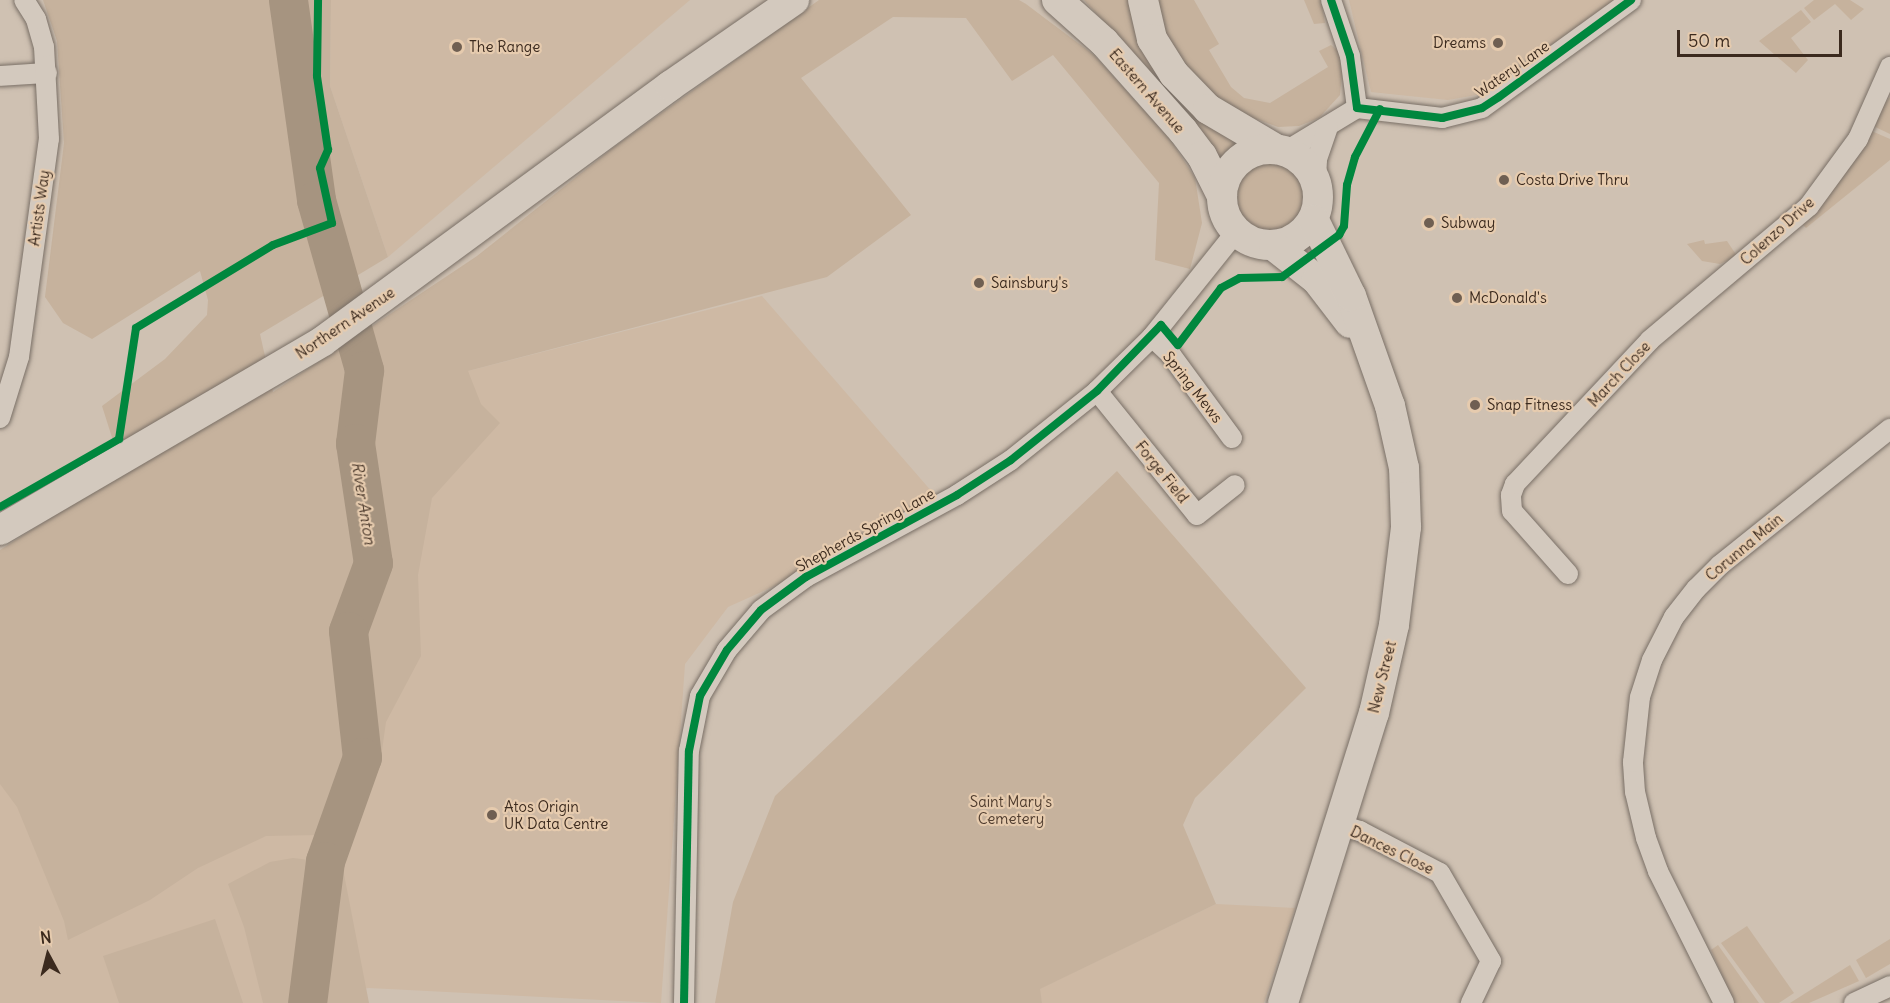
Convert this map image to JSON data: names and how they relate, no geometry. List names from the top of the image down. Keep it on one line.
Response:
{"streets":{"main road":["Eastern Avenue","Northern Avenue","New Street"],"street":["Watery Lane","Artists Way","Colenzo Drive","March Close","Spring Mews","Forge Field","Shepherds Spring Lane","Corunna Main","Dances Close"]},"crossings":[["Eastern Avenue","Shepherds Spring Lane"],["Eastern Avenue","New Street"],["Colenzo Drive","March Close"],["Spring Mews","Shepherds Spring Lane"],["Forge Field","Shepherds Spring Lane"],["Shepherds Spring Lane","New Street"],["New Street","Dances Close"]],"water":["River Anton"],"parks":["Saint Mary's Cemetery"],"places":["Dreams","The Range","Costa Drive Thru","Subway","Sainsbury's","McDonald's","Snap Fitness","Atos Origin UK Data Centre"],"scale_bar":"50 m","north":"top"}
